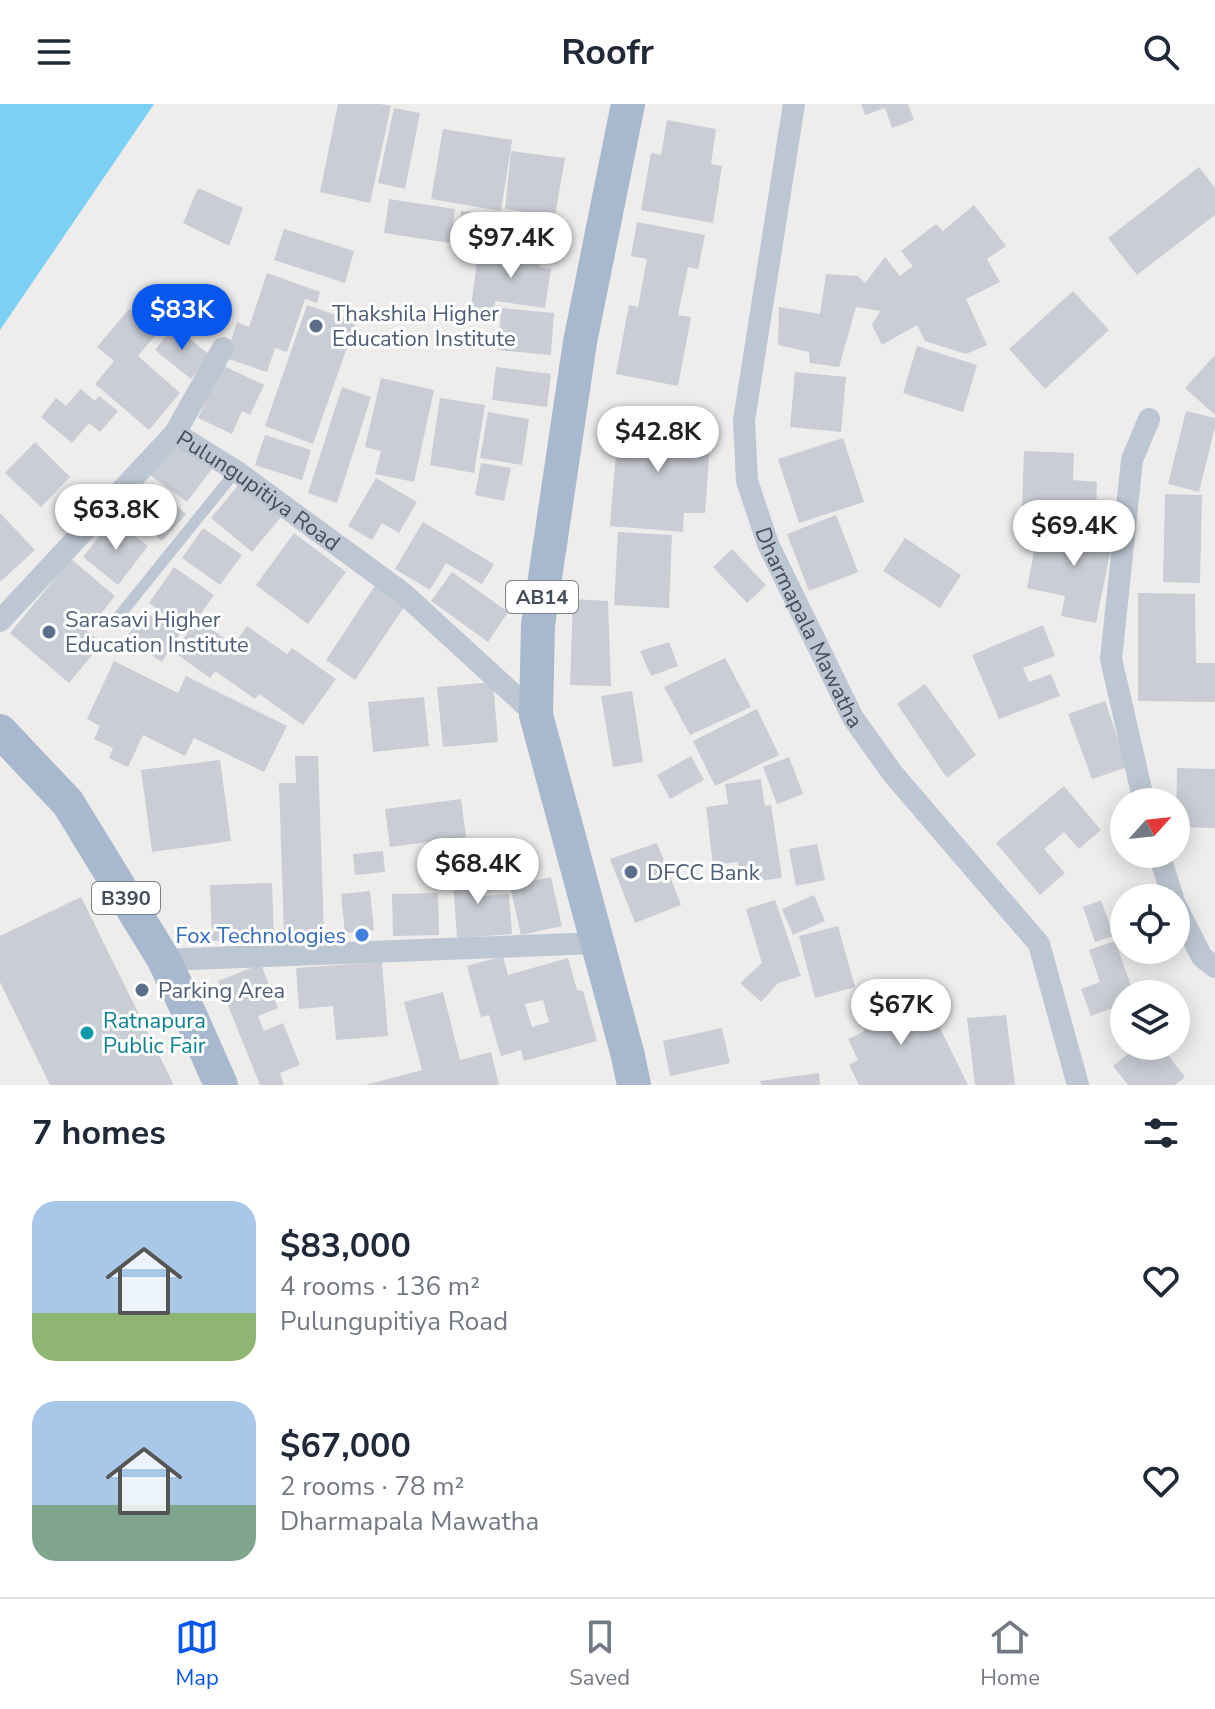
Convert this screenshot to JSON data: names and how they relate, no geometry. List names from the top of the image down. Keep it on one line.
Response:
{"streets":{"main road":["AB14","B390"],"street":["Pulungupitiya Road","Dharmapala Mawatha"]},"crossings":[["Pulungupitiya Road","AB14"]],"places":["Thakshila Higher Education Institute","Sarasavi Higher Education Institute","DFCC Bank","Fox Technologies","Parking Area","Ratnapura Public Fair"],"north":"top right","page":{"header":"Roofr","price":["$97.4K","$83K","$42.8K","$63.8K","$69.4K","$68.4K","$67K"],"heading":"7 homes","list":[{"name":"$83,000","note":"4 rooms · 136 m² · Pulungupitiya Road"},{"name":"$67,000","note":"2 rooms · 78 m² · Dharmapala Mawatha"}],"tabs":["Map","Saved","Home"]}}
